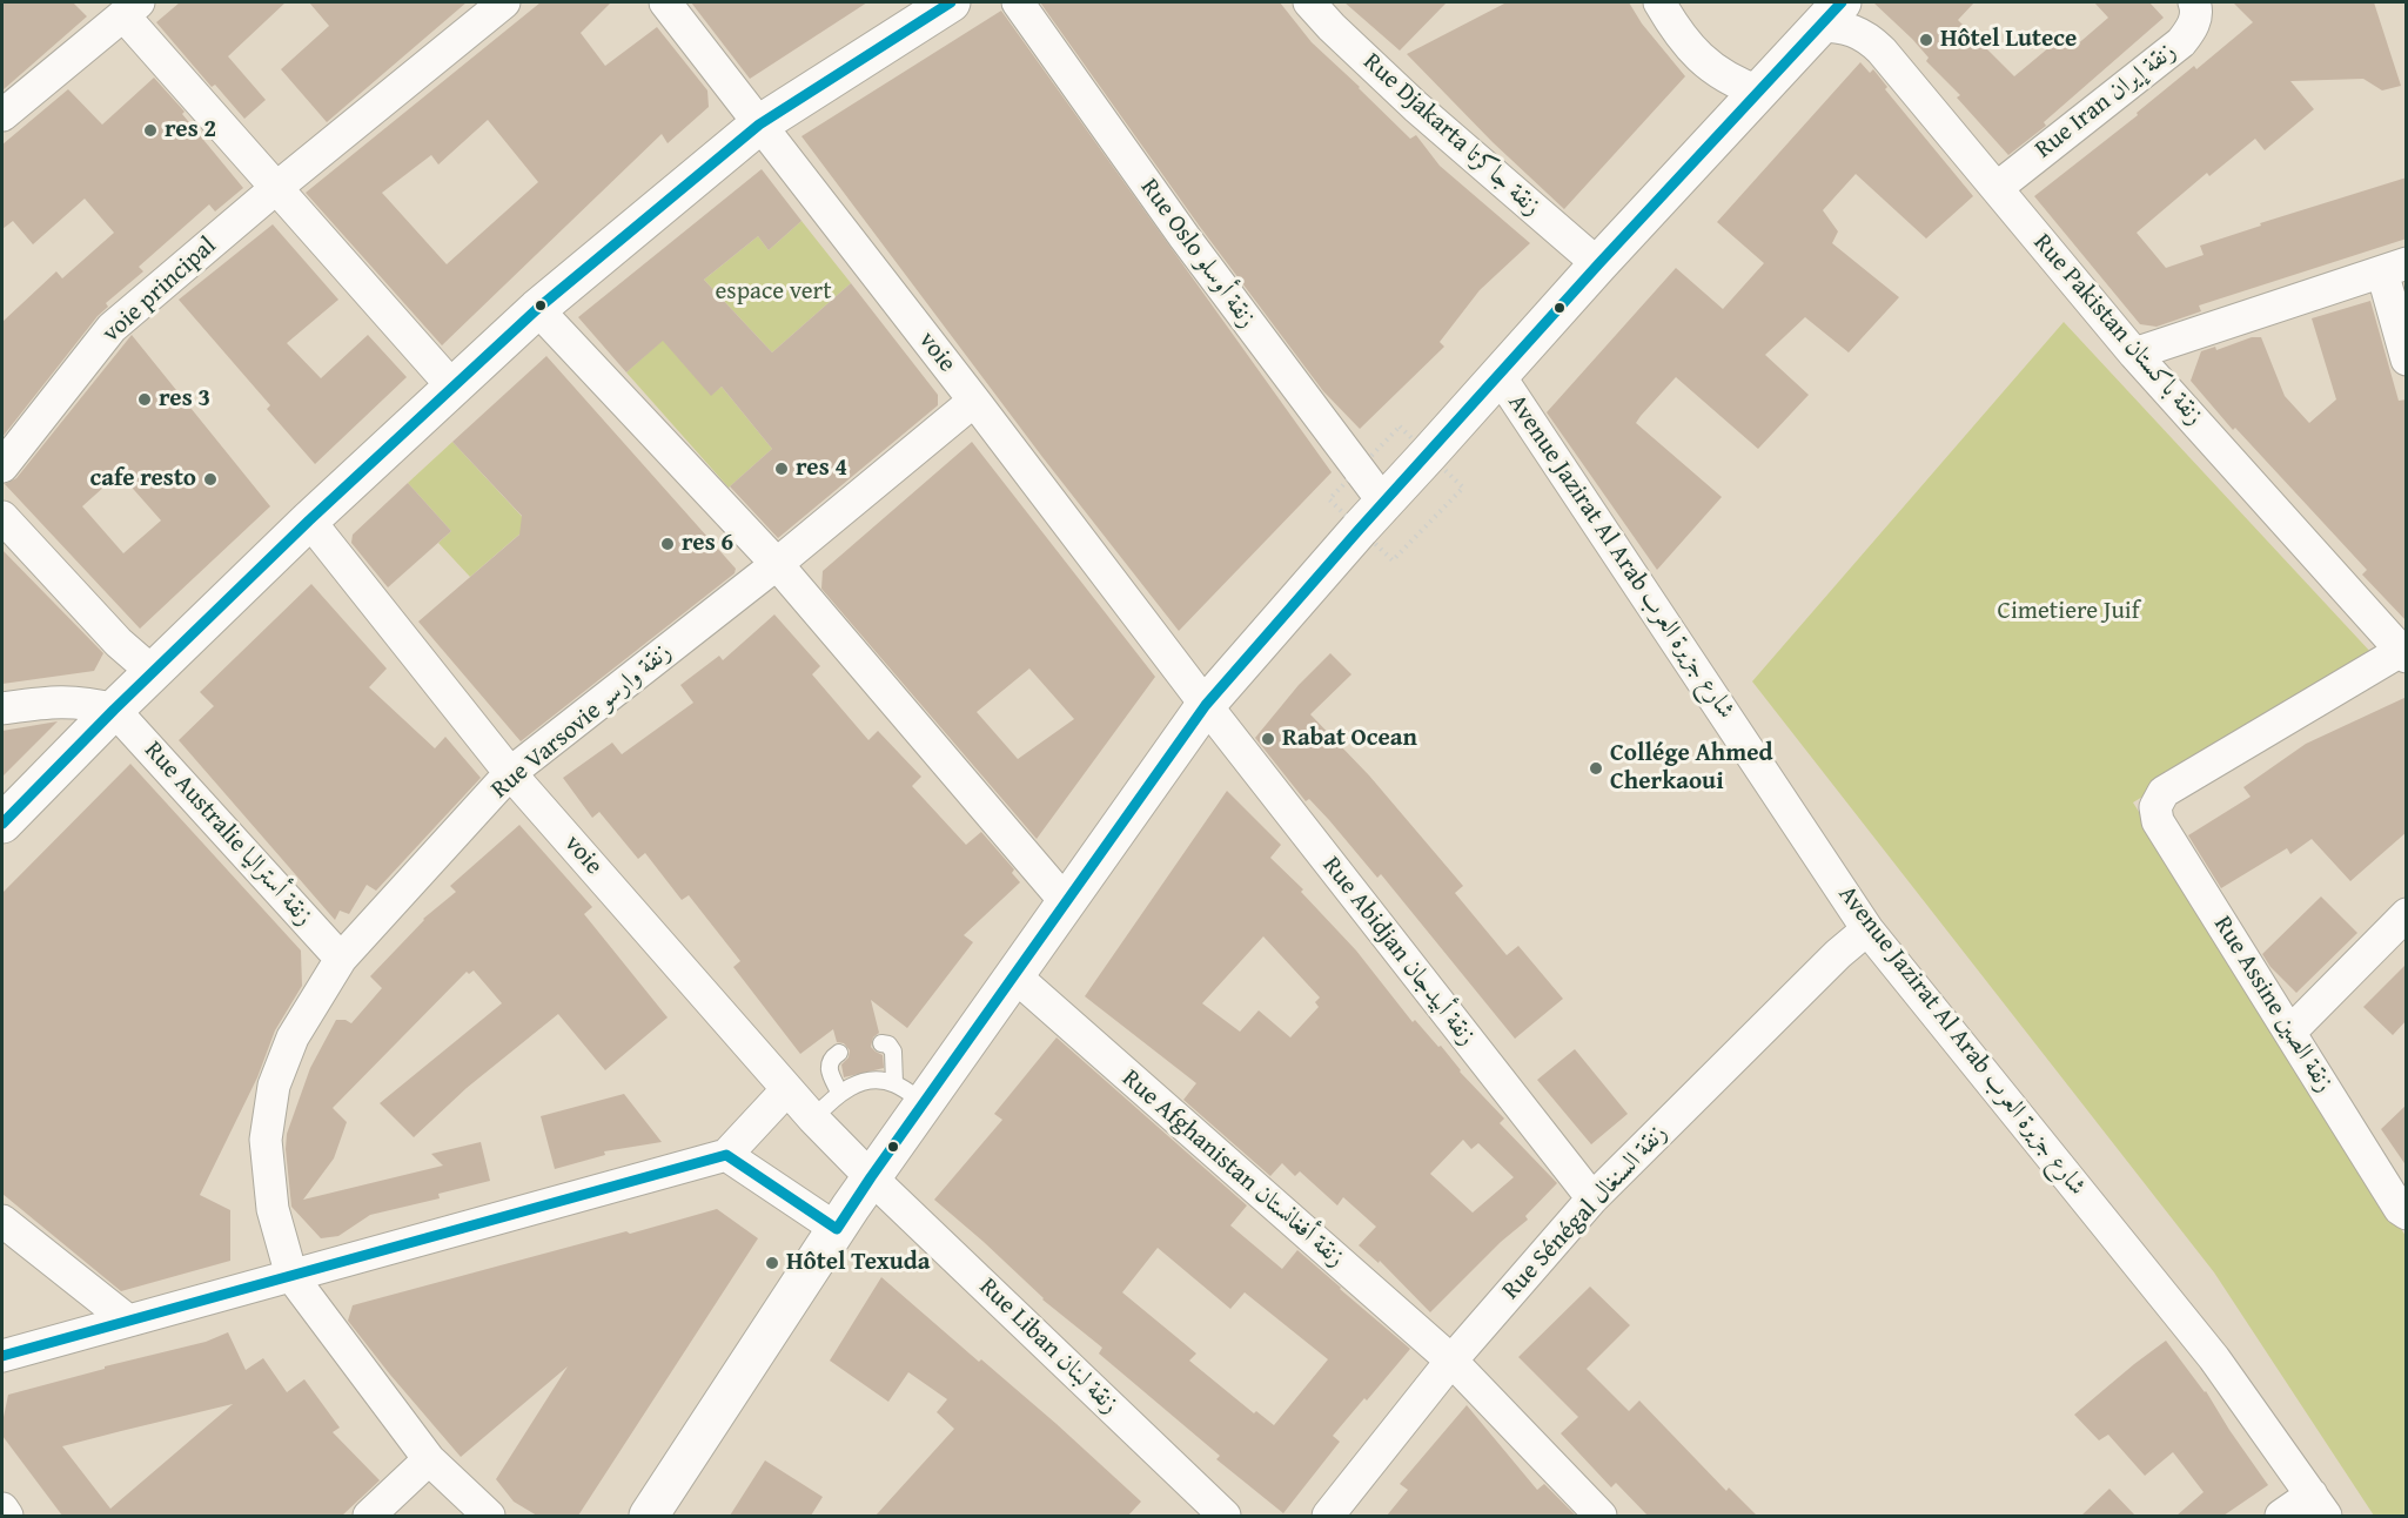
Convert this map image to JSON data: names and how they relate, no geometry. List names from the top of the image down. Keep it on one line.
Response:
{"streets":{"street":["Rue Iran زنقة إيران","Rue Djakarta زنقة جاكرتا","Rue Oslo زنقة أوسلو","voie principal","Rue Pakistan زنقة باكستان","voie","Avenue Jazirat Al Arab شارع جزيرة العرب","Rue Varsovie زنقة وارسو","Rue Australie زنقة أستراليا","Rue Abidjan زنقة أبيدجان","Rue Assine زنقة الصين","Rue Afghanistan زنقة أفغانستان","Rue Sénégal زنقة السنغال","Rue Liban زنقة لبنان"]},"crossings":[["Rue Iran زنقة إيران","Rue Pakistan زنقة باكستان"],["Rue Pakistan زنقة باكستان","Rue Assine زنقة الصين"],["voie","Rue Varsovie زنقة وارسو"],["voie","Rue Abidjan زنقة أبيدجان"],["voie","Rue Liban زنقة لبنان"],["Avenue Jazirat Al Arab شارع جزيرة العرب","Rue Sénégal زنقة السنغال"],["Rue Varsovie زنقة وارسو","Rue Australie زنقة أستراليا"],["Rue Abidjan زنقة أبيدجان","Rue Sénégal زنقة السنغال"],["Rue Afghanistan زنقة أفغانستان","Rue Sénégal زنقة السنغال"]],"parks":["espace vert","Cimetiere Juif"],"places":["Hôtel Lutece","res 2","res 3","res 4","cafe resto","res 6","Rabat Ocean","Collége Ahmed Cherkaoui","Hôtel Texuda"]}
